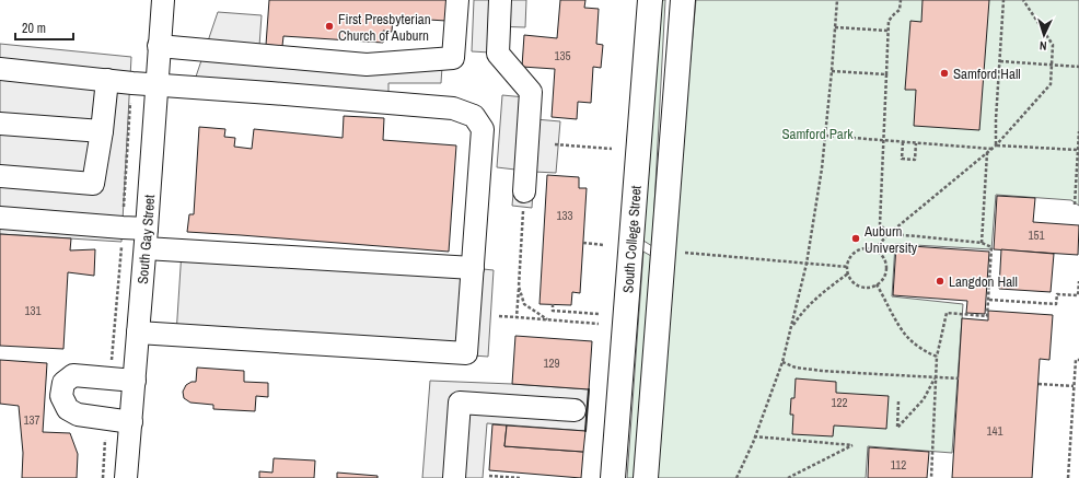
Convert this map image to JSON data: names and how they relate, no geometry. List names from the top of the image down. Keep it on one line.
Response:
{"streets":{"main road":["South College Street"],"street":["South Gay Street"]},"parks":["Samford Park"],"places":["First Presbyterian Church of Auburn","Samford Hall","Auburn University","Langdon Hall"],"house_numbers":["135","133","151","131","129","122","137","141","112"],"scale_bar":"20 m","north":"bottom"}
